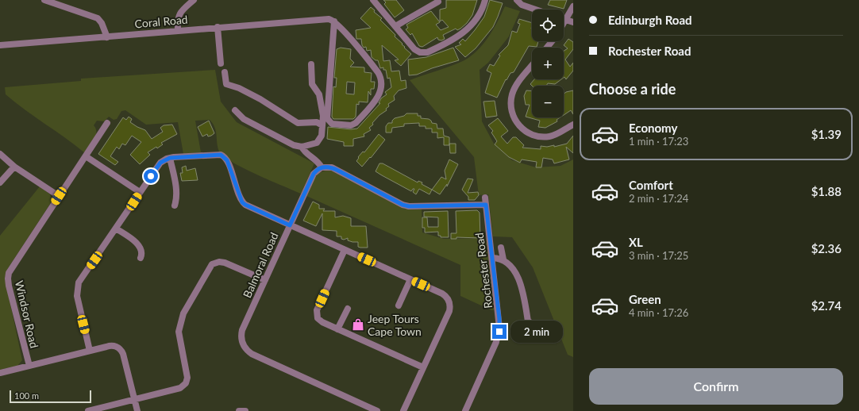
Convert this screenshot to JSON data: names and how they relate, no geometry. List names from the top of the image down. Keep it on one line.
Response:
{"streets":{"street":["Coral Road","Balmoral Road","Rochester Road","Windsor Road"]},"places":{"shop":["Jeep Tours Cape Town"]},"scale_bar":"100 m","page":{"banner":["Edinburgh Road","Rochester Road"],"map_buttons":["+","−"],"heading":"Choose a ride","list":[{"name":"Economy","note":"1 min · 17:23","value":"$1.39"},{"name":"Comfort","note":"2 min · 17:24","value":"$1.88"},{"name":"XL","note":"3 min · 17:25","value":"$2.36"},{"name":"Green","note":"4 min · 17:26","value":"$2.74"}],"bubble":"2 min","buttons":"Confirm","scale":"100 m"}}
